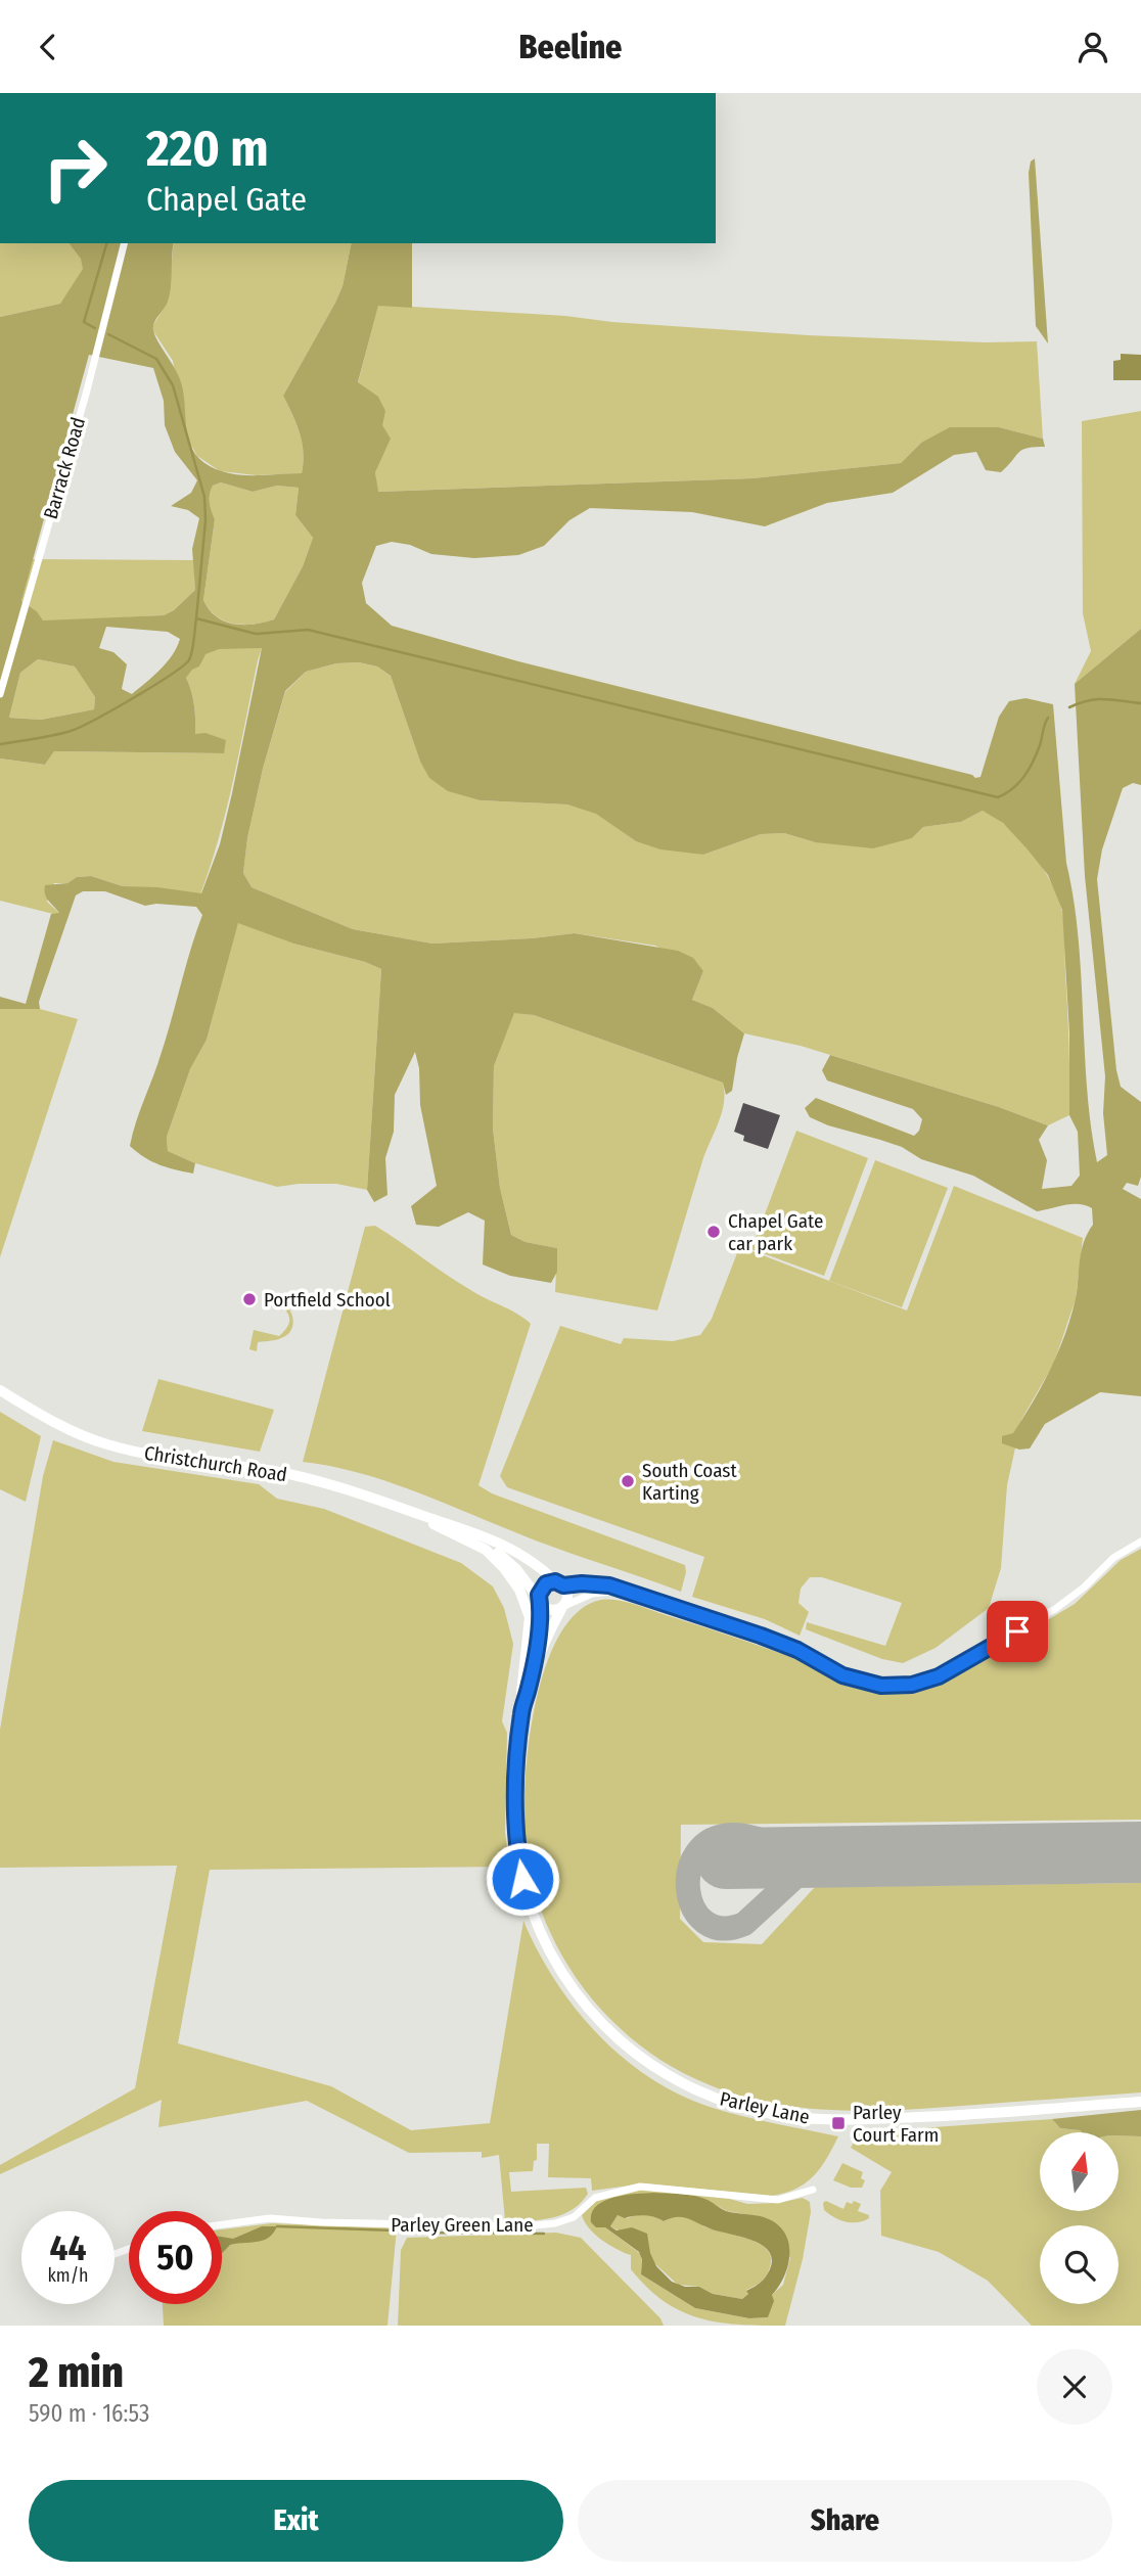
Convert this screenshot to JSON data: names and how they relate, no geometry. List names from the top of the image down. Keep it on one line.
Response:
{"streets":{"main road":["Christchurch Road","Parley Lane"],"street":["Barrack Road","Parley Green Lane"]},"crossings":[["Christchurch Road","Parley Lane"]],"places":{"other":["Chapel Gate car park","Portfield School","South Coast Karting"],"transit":["Parley Court Farm"]},"north":"top","page":{"header":"Beeline","turn":["220 m","Chapel Gate"],"speed":"44 km/h","limit":"50","heading":["2 min","590 m · 16:53"],"buttons":["Exit","Share"]}}
